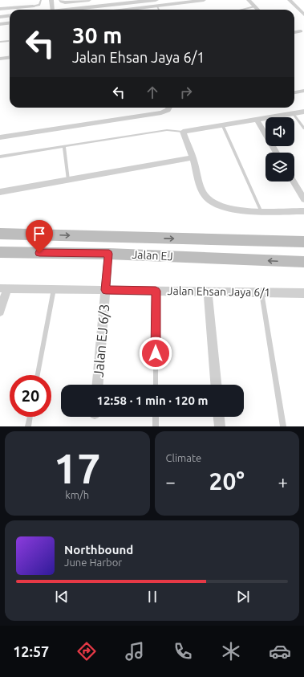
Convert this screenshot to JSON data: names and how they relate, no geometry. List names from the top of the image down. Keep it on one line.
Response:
{"streets":{"main road":["Jalan EJ"],"street":["Jalan Ehsan Jaya 6/1","Jalan EJ 6/3"]},"crossings":[["Jalan EJ","Jalan EJ 6/3"],["Jalan Ehsan Jaya 6/1","Jalan EJ 6/3"]],"page":{"turn":["30 m","Jalan Ehsan Jaya 6/1"],"limit":"20","trip":"12:58 · 1 min · 120 m","tile":[["17","km/h"],"Climate"],"heat":["−","20°","+"],"song":["Northbound","June Harbor"],"tabs":"12:57"}}
